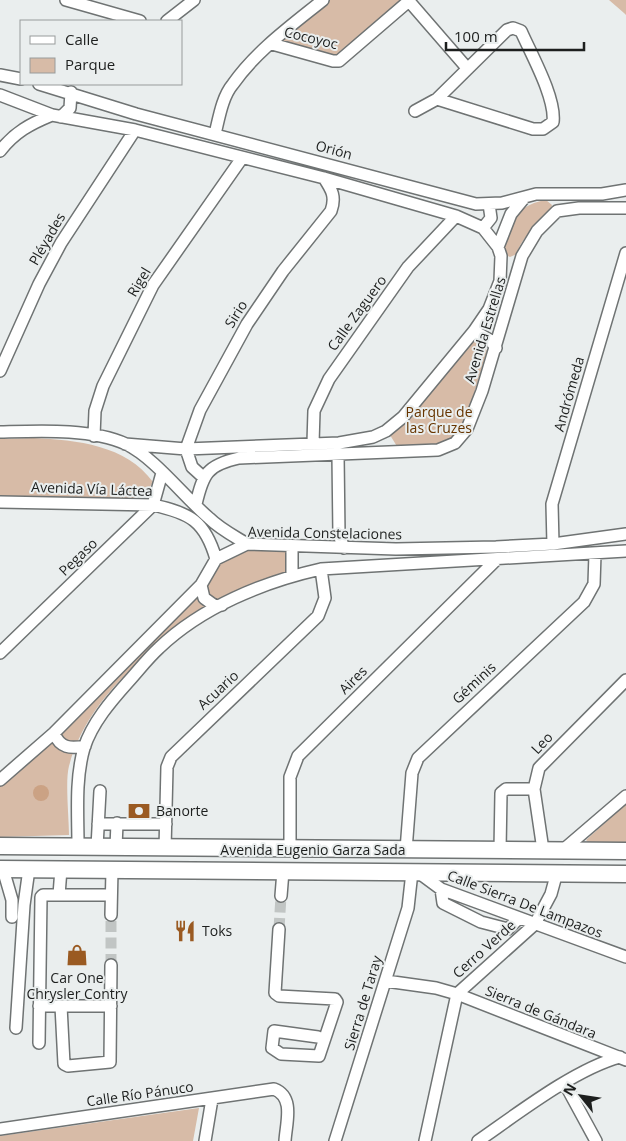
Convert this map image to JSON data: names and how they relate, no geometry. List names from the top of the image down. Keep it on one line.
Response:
{"streets":{"highway":["Avenida Eugenio Garza Sada"],"street":["Cocoyoc","Orión","Pléyades","Rigel","Calle Zaguero","Sirio","Avenida Estrellas","Andrómeda","Avenida Vía Láctea","Avenida Constelaciones","Pegaso","Aires","Géminis","Acuario","Leo","Calle Sierra De Lampazos","Cerro Verde","Sierra de Taray","Sierra de Gándara","Calle Río Pánuco"]},"crossings":[["Cocoyoc","Orión"],["Orión","Avenida Estrellas"],["Rigel","Avenida Estrellas"],["Calle Zaguero","Avenida Estrellas"],["Sirio","Avenida Estrellas"],["Avenida Estrellas","Avenida Vía Láctea"],["Avenida Estrellas","Pegaso"],["Andrómeda","Avenida Constelaciones"],["Avenida Vía Láctea","Avenida Constelaciones"],["Avenida Vía Láctea","Pegaso"],["Aires","Avenida Eugenio Garza Sada"],["Géminis","Avenida Eugenio Garza Sada"],["Acuario","Avenida Eugenio Garza Sada"],["Leo","Avenida Eugenio Garza Sada"],["Avenida Eugenio Garza Sada","Calle Sierra De Lampazos"],["Avenida Eugenio Garza Sada","Cerro Verde"],["Avenida Eugenio Garza Sada","Sierra de Taray"],["Calle Sierra De Lampazos","Cerro Verde"],["Calle Sierra De Lampazos","Sierra de Taray"],["Cerro Verde","Sierra de Gándara"],["Sierra de Taray","Sierra de Gándara"]],"parks":["Parque de las Cruzes"],"places":{"bank":["Banorte"],"restaurant":["Toks"],"shop":["Car One Chrysler Contry"]},"legend":["Calle","Parque"],"scale_bar":"100 m","north":"top left"}
